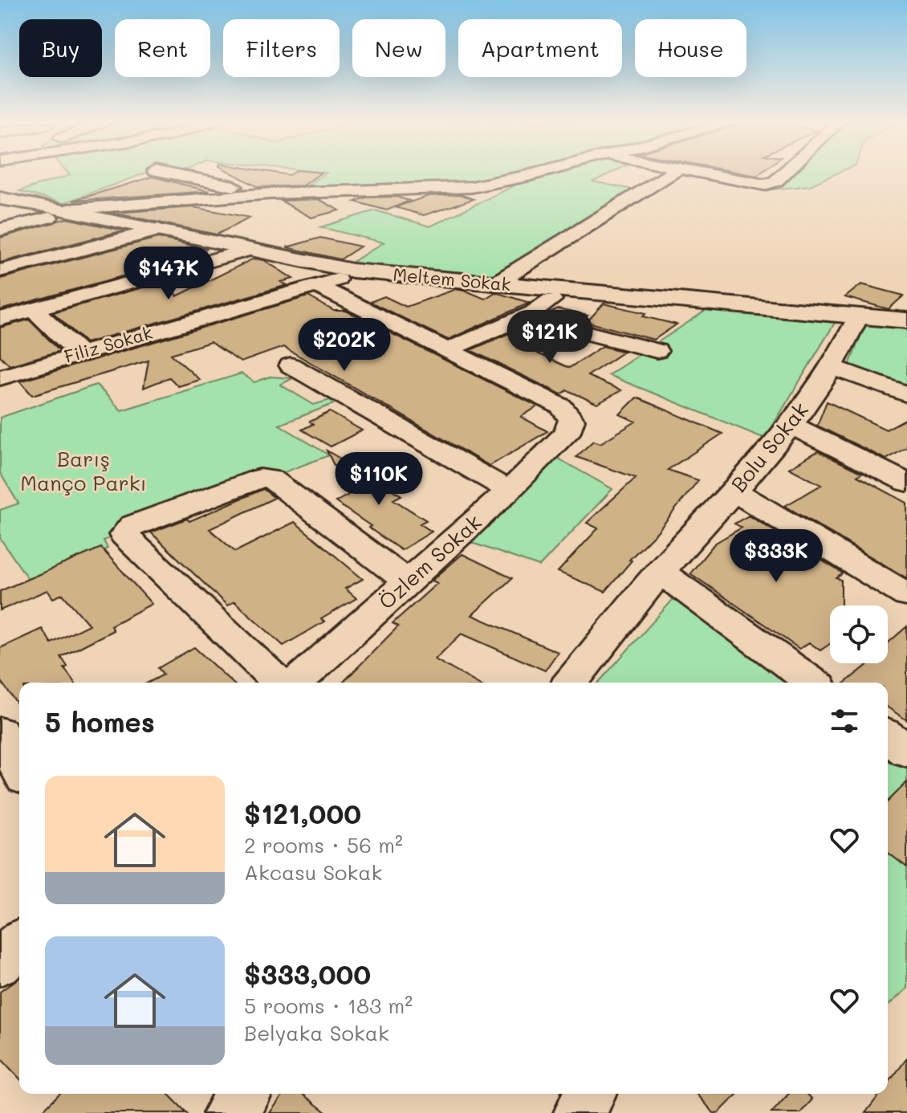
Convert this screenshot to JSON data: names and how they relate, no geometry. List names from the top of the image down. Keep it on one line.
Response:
{"streets":{"main road":["Meltem Sokak"],"street":["Filiz Sokak","Bolu Sokak","Özlem Sokak"]},"crossings":[["Meltem Sokak","Filiz Sokak"],["Meltem Sokak","Bolu Sokak"]],"parks":["Barış Manço Parkı"],"page":{"chip":["Buy","Rent","Filters","New","Apartment","House"],"price":["$147K","$121K","$202K","$110K","$333K"],"heading":"5 homes","list":[{"name":"$121,000","note":"2 rooms · 56 m² · Akcasu Sokak"},{"name":"$333,000","note":"5 rooms · 183 m² · Belyaka Sokak"}]}}
